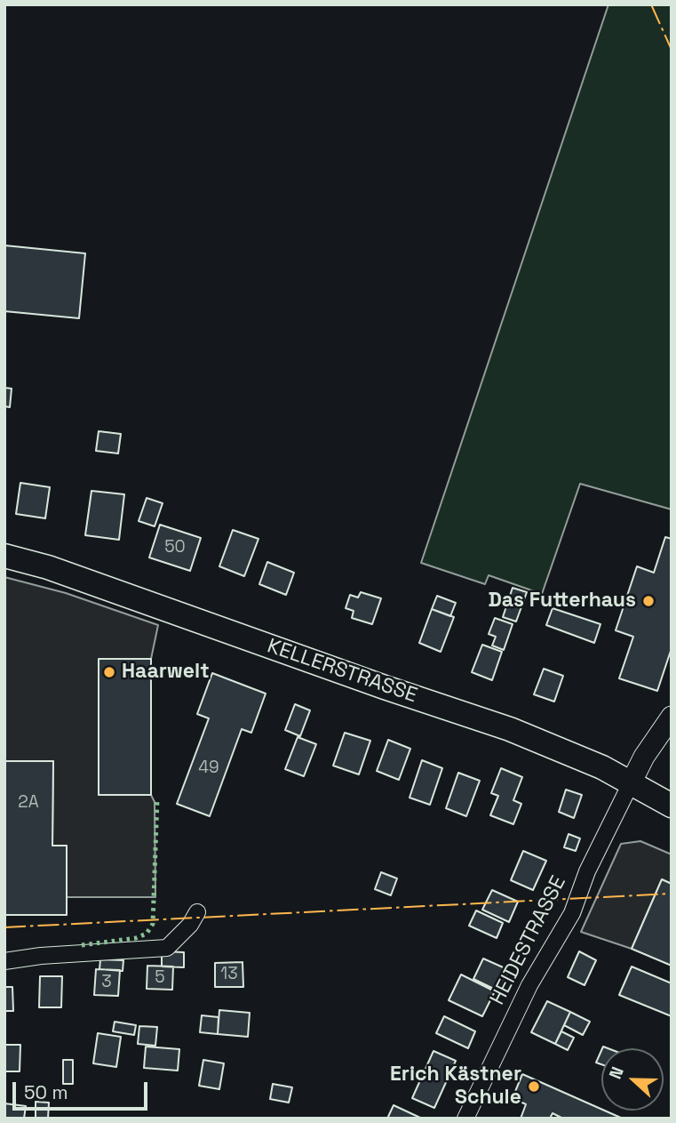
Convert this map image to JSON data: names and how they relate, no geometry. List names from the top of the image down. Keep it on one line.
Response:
{"streets":{"main road":["KELLERSTRASSE"],"street":["HEIDESTRASSE"]},"crossings":[["KELLERSTRASSE","HEIDESTRASSE"]],"places":["Das Futterhaus","Haarwelt","Erich Kästner Schule"],"house_numbers":["50","49","2A","13","5","3"],"scale_bar":"50 m","north":"left"}
